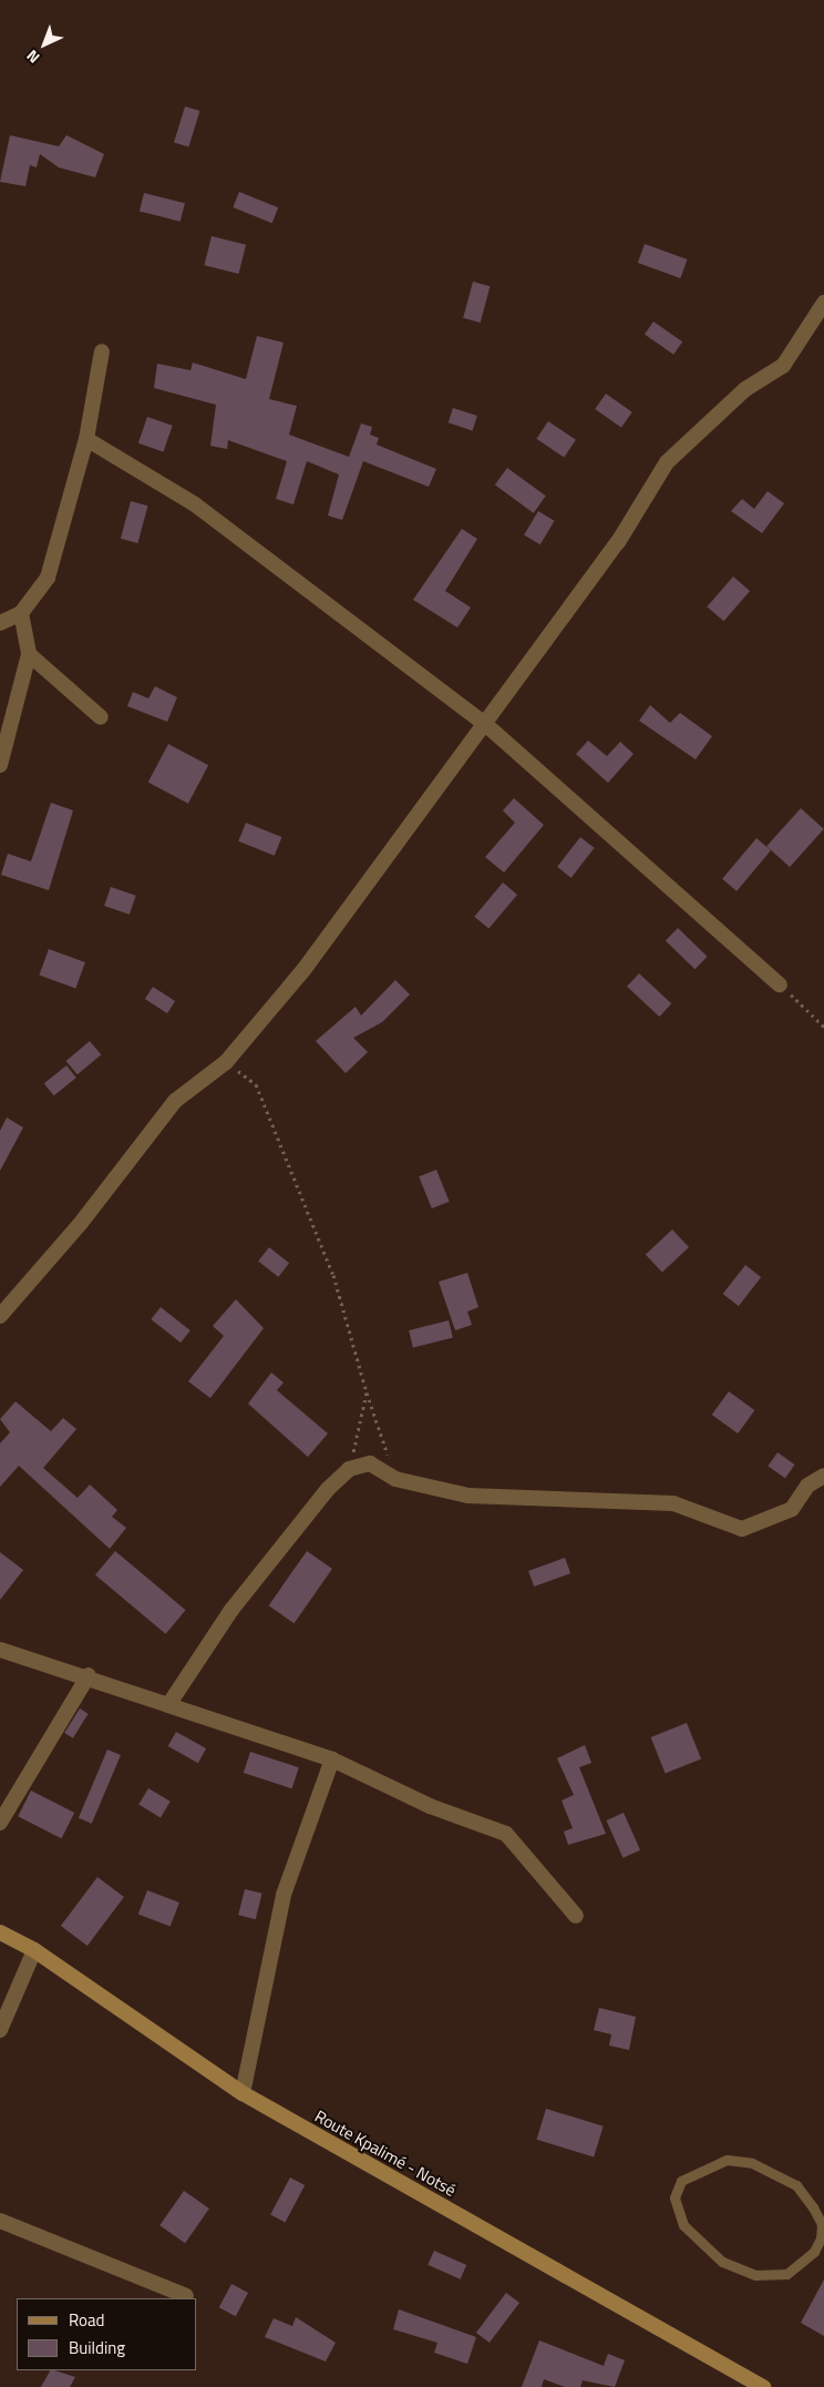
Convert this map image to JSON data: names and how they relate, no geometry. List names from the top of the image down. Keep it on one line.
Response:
{"streets":{"main road":["Route Kpalimé - Notsé"]},"legend":["Road","Building"],"north":"bottom left"}
